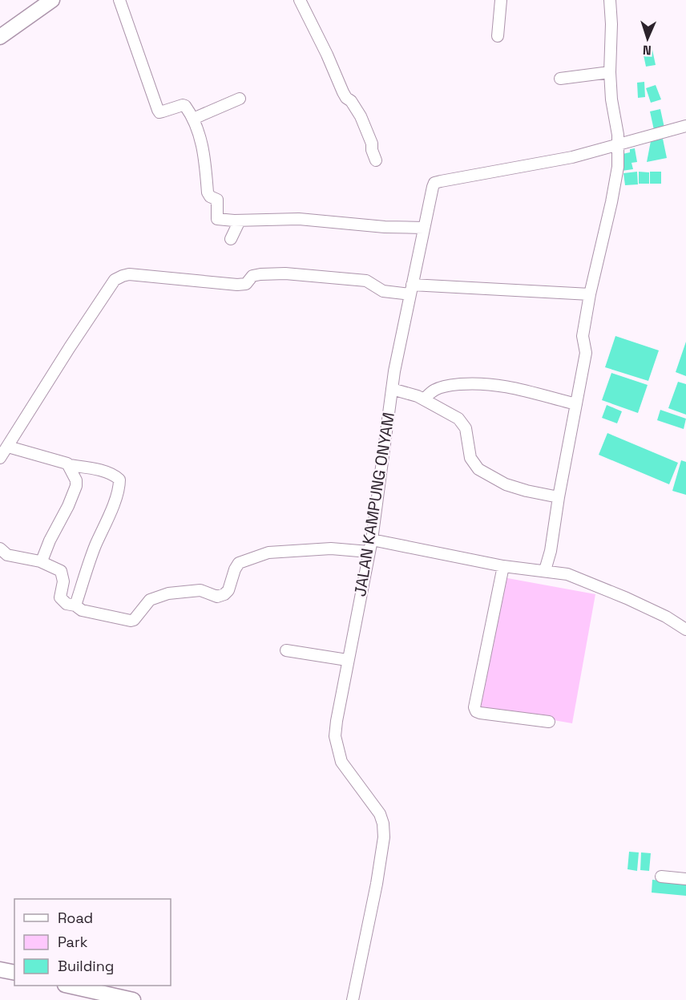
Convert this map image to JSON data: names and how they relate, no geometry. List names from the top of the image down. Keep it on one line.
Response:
{"streets":{"street":["JALAN KAMPUNG ONYAM"]},"legend":["Road","Park","Building"],"north":"bottom"}
